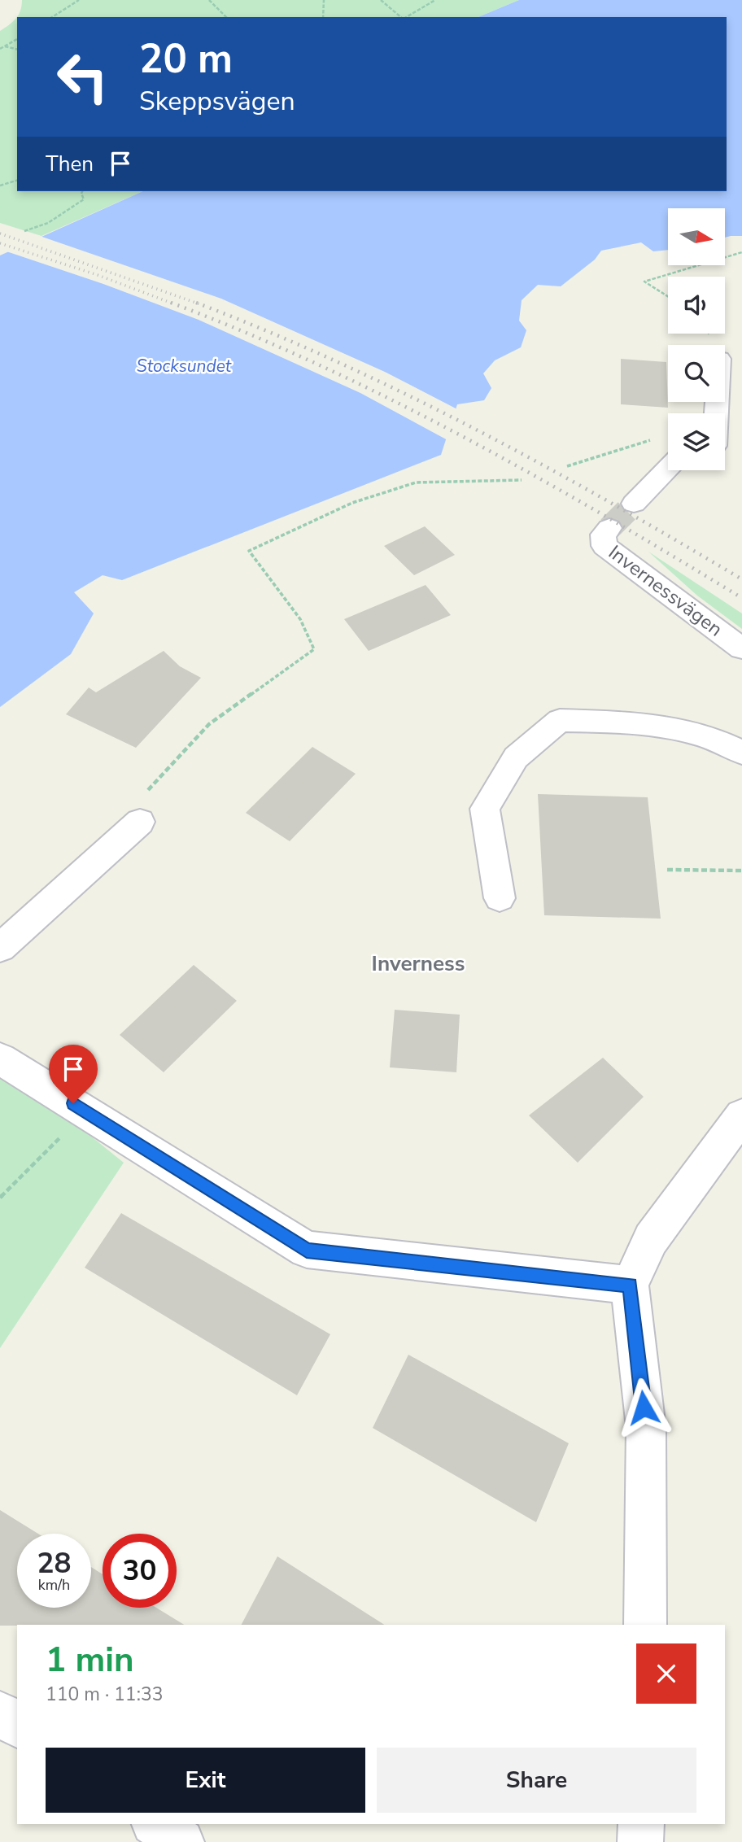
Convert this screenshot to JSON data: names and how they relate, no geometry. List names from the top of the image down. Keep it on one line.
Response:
{"streets":{"street":["Invernessvägen"]},"districts":["Inverness"],"water":["Stocksundet"],"north":"right","page":{"turn":["20 m","Skeppsvägen"],"then":"Then","speed":"28 km/h","limit":"30","heading":["1 min","110 m · 11:33"],"buttons":["Exit","Share"]}}
